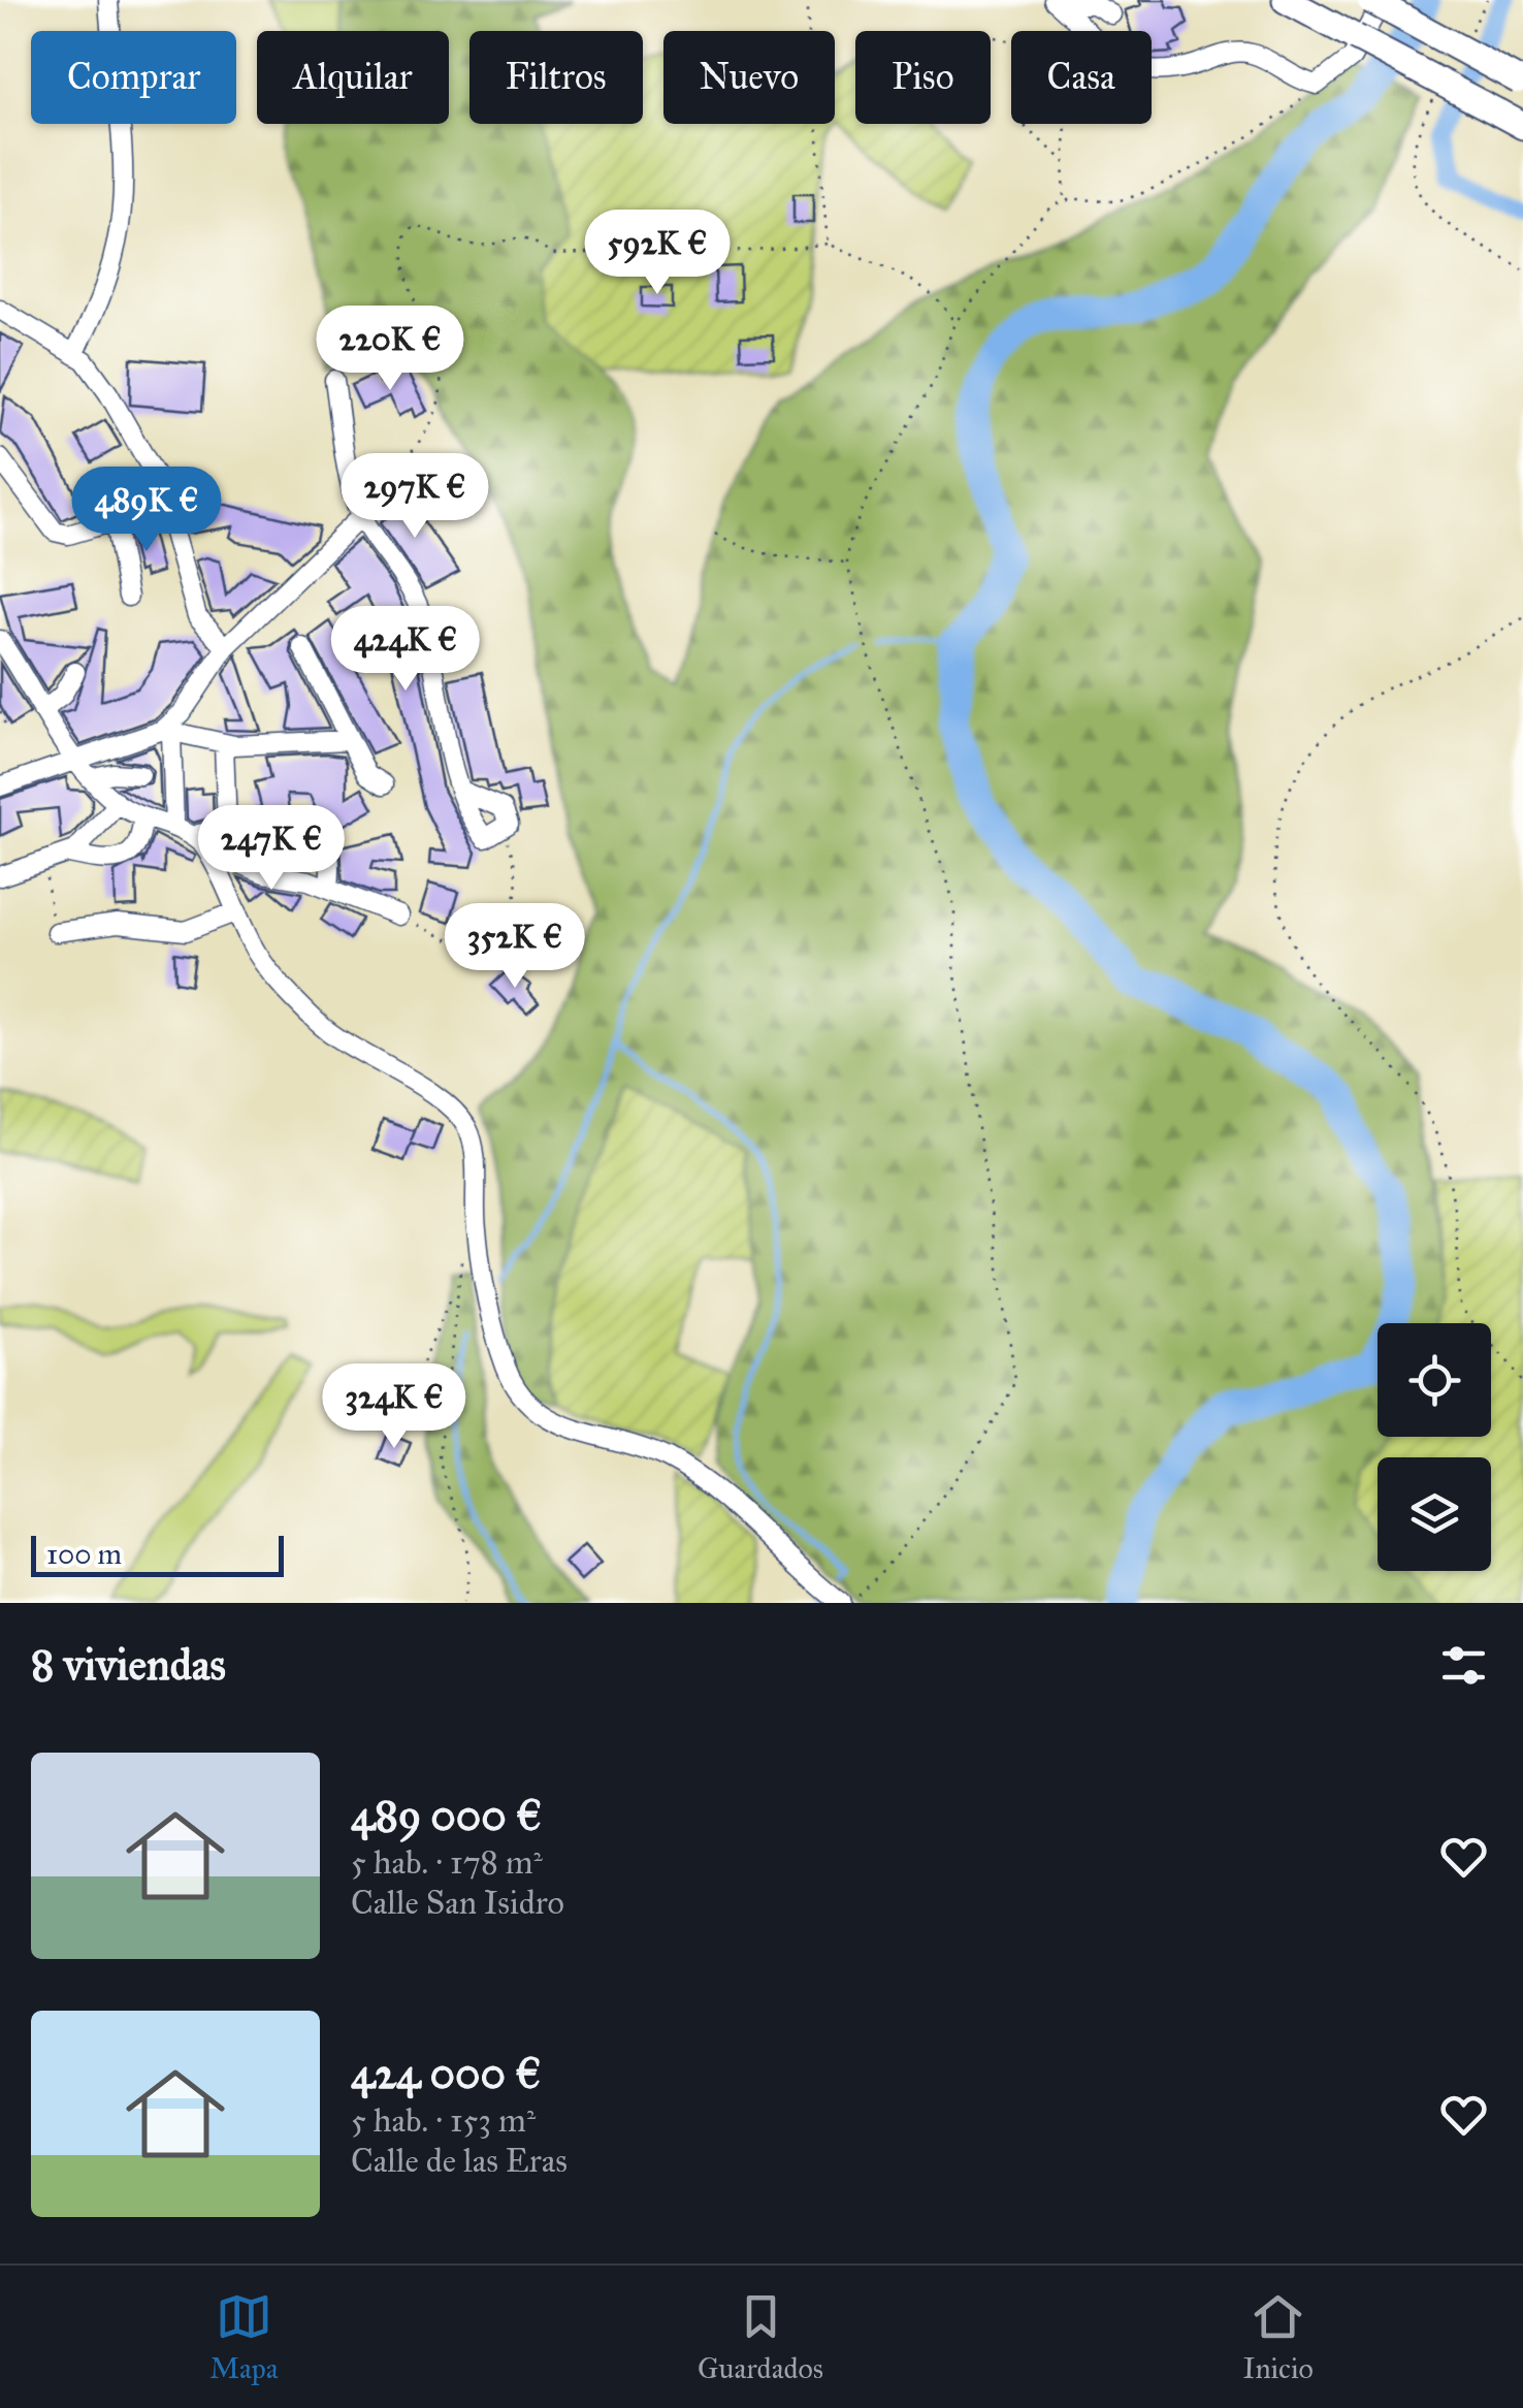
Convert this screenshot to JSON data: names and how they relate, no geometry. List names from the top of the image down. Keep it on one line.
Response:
{"scale_bar":"100 m","page":{"chip":["Comprar","Alquilar","Filtros","Nuevo","Piso","Casa"],"price":["592K €","220K €","297K €","489K €","424K €","247K €","352K €","324K €"],"scale":"100 m","heading":"8 viviendas","list":[{"name":"489 000 €","note":"5 hab. · 178 m² · Calle San Isidro"},{"name":"424 000 €","note":"5 hab. · 153 m² · Calle de las Eras"}],"tabs":["Mapa","Guardados","Inicio"]}}
